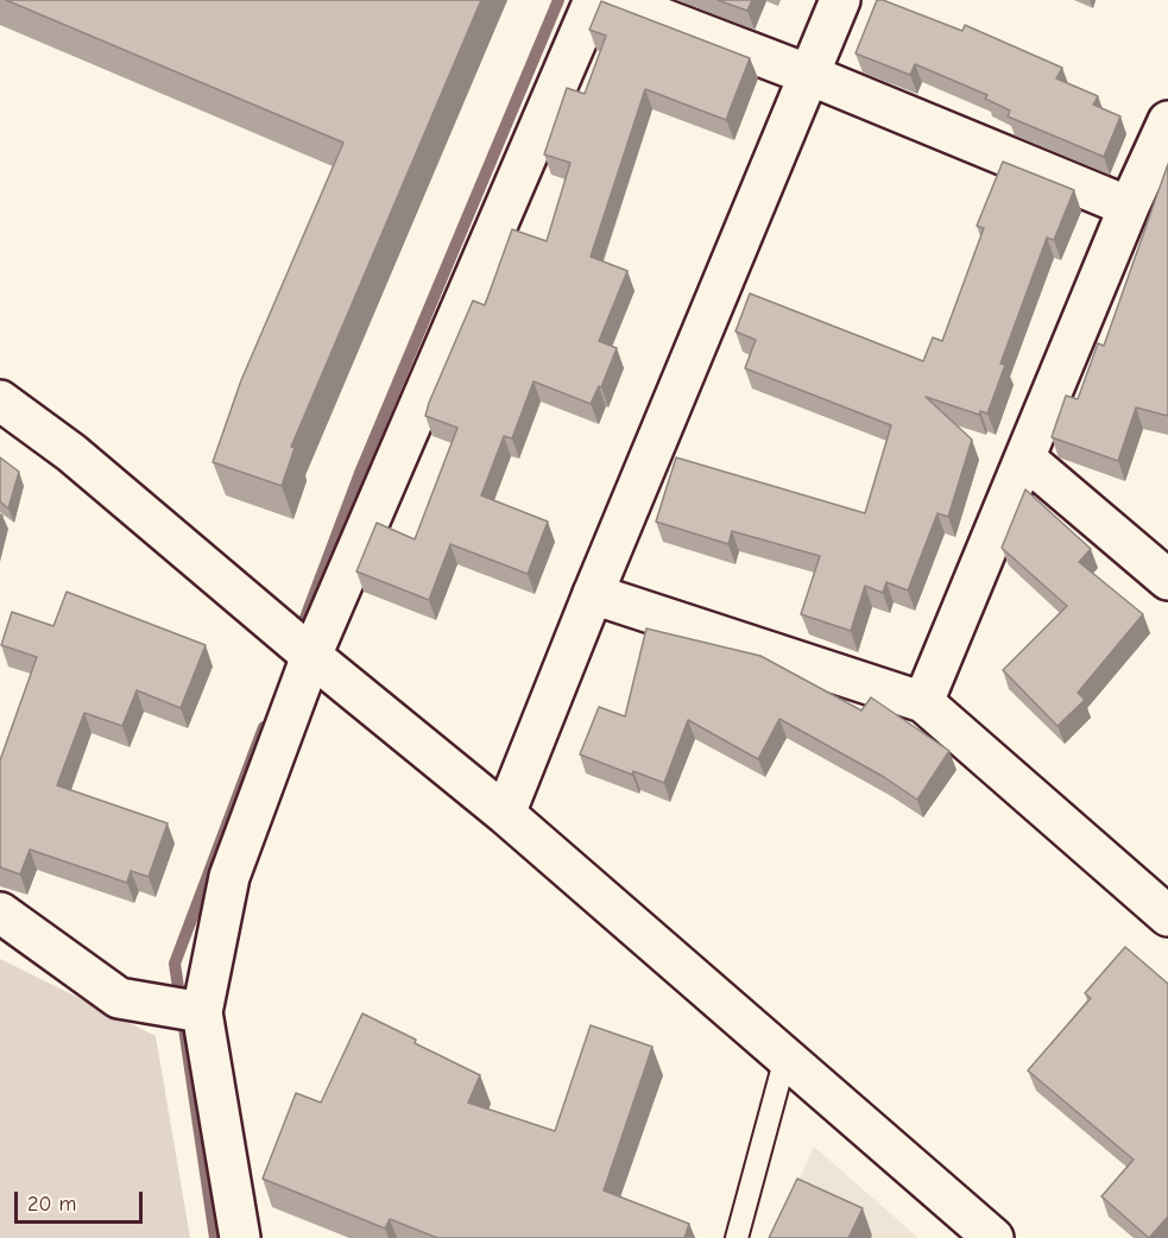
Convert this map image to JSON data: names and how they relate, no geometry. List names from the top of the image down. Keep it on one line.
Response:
{"scale_bar":"20 m"}
